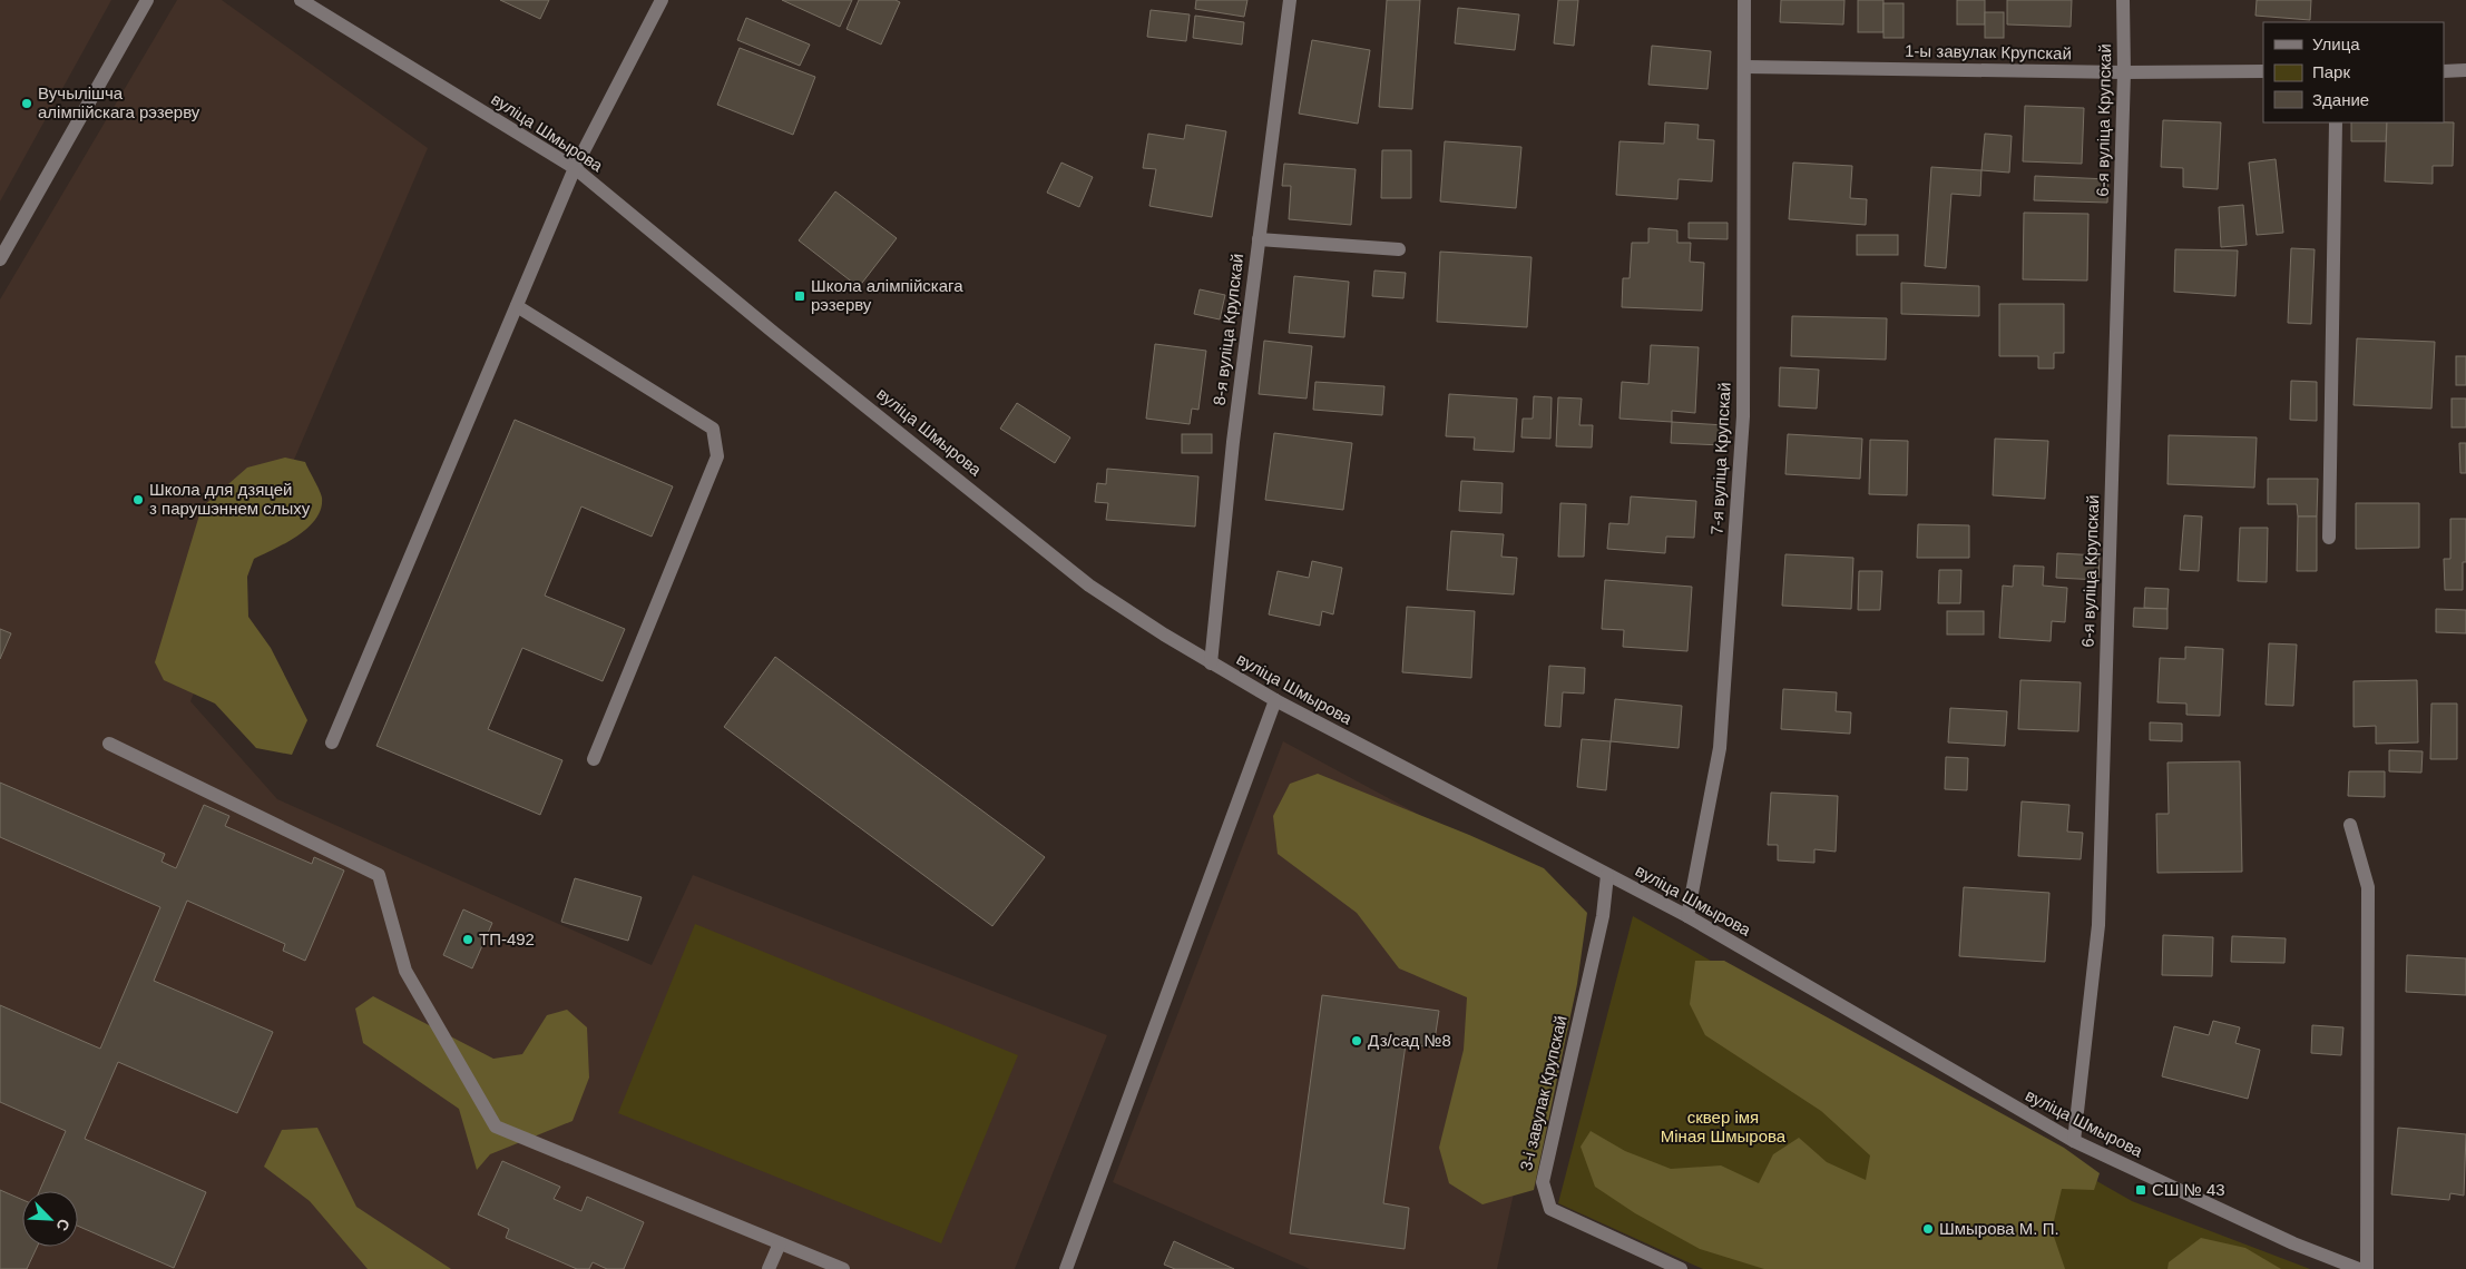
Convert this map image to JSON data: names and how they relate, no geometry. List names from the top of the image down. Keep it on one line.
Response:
{"streets":{"street":["1-ы завулак Крупскай","6-я вуліца Крупскай","вуліца Шмырова","8-я вуліца Крупскай","7-я вуліца Крупскай","3-і завулак Крупскай"]},"crossings":[["1-ы завулак Крупскай","6-я вуліца Крупскай"],["1-ы завулак Крупскай","7-я вуліца Крупскай"],["6-я вуліца Крупскай","вуліца Шмырова"],["вуліца Шмырова","8-я вуліца Крупскай"],["вуліца Шмырова","7-я вуліца Крупскай"],["вуліца Шмырова","3-і завулак Крупскай"]],"parks":["сквер імя Міная Шмырова"],"places":{"other":["Вучылішча алімпійскага рэзерву","Школа для дзяцей з парушэннем слыху","ТП-492","Дз/сад №8","Шмырова М. П."],"transit":["Школа алімпійскага рэзерву","СШ № 43"]},"legend":["Улица","Парк","Здание"],"north":"bottom right"}
